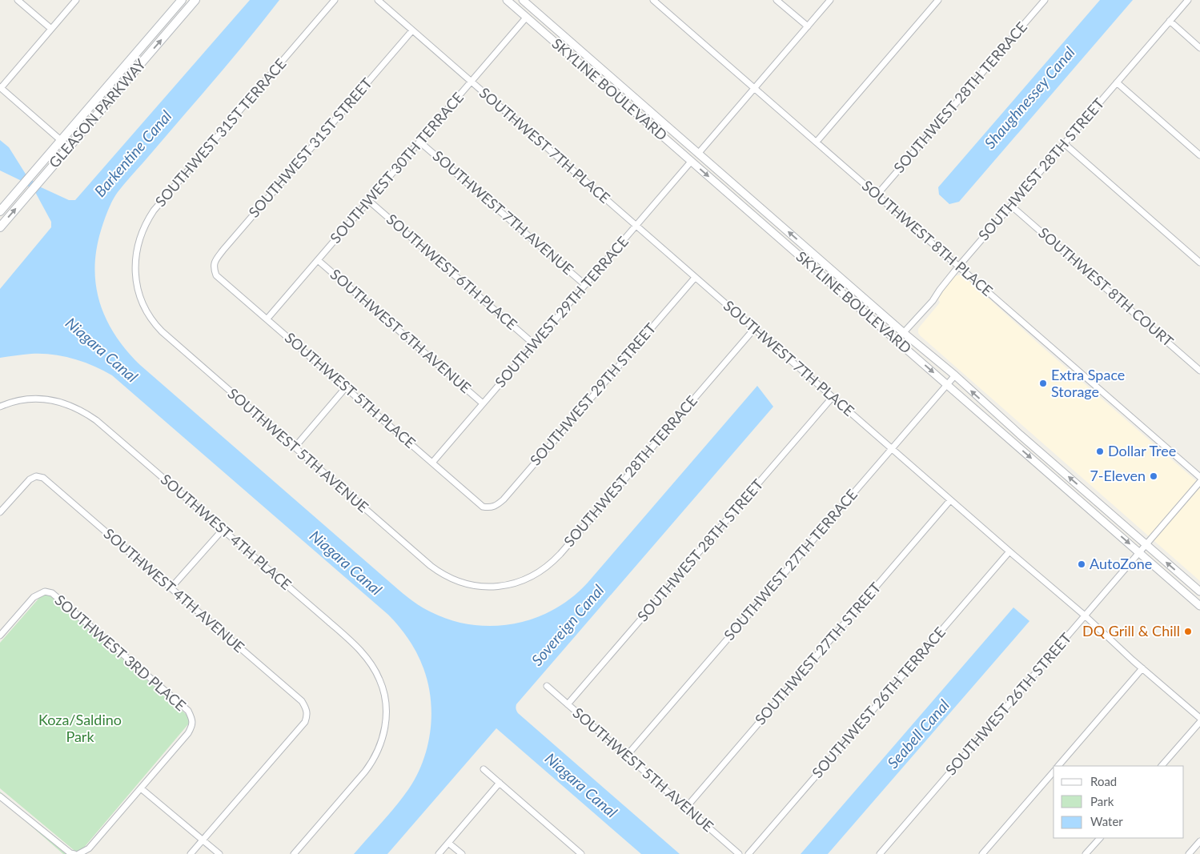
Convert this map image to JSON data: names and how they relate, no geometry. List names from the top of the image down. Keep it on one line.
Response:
{"streets":{"main road":["GLEASON PARKWAY"],"street":["SKYLINE BOULEVARD","SOUTHWEST 28TH TERRACE","SOUTHWEST 31ST TERRACE","SOUTHWEST 7TH PLACE","SOUTHWEST 31ST STREET","SOUTHWEST 30TH TERRACE","SOUTHWEST 28TH STREET","SOUTHWEST 7TH AVENUE","SOUTHWEST 8TH PLACE","SOUTHWEST 6TH PLACE","SOUTHWEST 8TH COURT","SOUTHWEST 29TH TERRACE","SOUTHWEST 6TH AVENUE","SOUTHWEST 5TH PLACE","SOUTHWEST 29TH STREET","SOUTHWEST 5TH AVENUE","SOUTHWEST 4TH PLACE","SOUTHWEST 27TH TERRACE","SOUTHWEST 4TH AVENUE","SOUTHWEST 3RD PLACE","SOUTHWEST 27TH STREET","SOUTHWEST 26TH TERRACE","SOUTHWEST 26TH STREET"]},"crossings":[["SKYLINE BOULEVARD","SOUTHWEST 30TH TERRACE"],["SKYLINE BOULEVARD","SOUTHWEST 28TH STREET"],["SKYLINE BOULEVARD","SOUTHWEST 29TH TERRACE"],["SKYLINE BOULEVARD","SOUTHWEST 27TH TERRACE"],["SKYLINE BOULEVARD","SOUTHWEST 26TH STREET"],["SOUTHWEST 28TH TERRACE","SOUTHWEST 7TH PLACE"],["SOUTHWEST 28TH TERRACE","SOUTHWEST 8TH PLACE"],["SOUTHWEST 28TH TERRACE","SOUTHWEST 5TH AVENUE"],["SOUTHWEST 31ST TERRACE","SOUTHWEST 5TH AVENUE"],["SOUTHWEST 7TH PLACE","SOUTHWEST 31ST STREET"],["SOUTHWEST 7TH PLACE","SOUTHWEST 30TH TERRACE"],["SOUTHWEST 7TH PLACE","SOUTHWEST 28TH STREET"],["SOUTHWEST 7TH PLACE","SOUTHWEST 29TH TERRACE"],["SOUTHWEST 7TH PLACE","SOUTHWEST 29TH STREET"],["SOUTHWEST 7TH PLACE","SOUTHWEST 27TH TERRACE"],["SOUTHWEST 7TH PLACE","SOUTHWEST 27TH STREET"],["SOUTHWEST 7TH PLACE","SOUTHWEST 26TH TERRACE"],["SOUTHWEST 7TH PLACE","SOUTHWEST 26TH STREET"],["SOUTHWEST 31ST STREET","SOUTHWEST 5TH PLACE"],["SOUTHWEST 30TH TERRACE","SOUTHWEST 7TH AVENUE"],["SOUTHWEST 30TH TERRACE","SOUTHWEST 6TH PLACE"],["SOUTHWEST 30TH TERRACE","SOUTHWEST 6TH AVENUE"],["SOUTHWEST 30TH TERRACE","SOUTHWEST 5TH PLACE"],["SOUTHWEST 28TH STREET","SOUTHWEST 8TH PLACE"],["SOUTHWEST 28TH STREET","SOUTHWEST 8TH COURT"],["SOUTHWEST 28TH STREET","SOUTHWEST 5TH AVENUE"],["SOUTHWEST 7TH AVENUE","SOUTHWEST 29TH TERRACE"],["SOUTHWEST 6TH PLACE","SOUTHWEST 29TH TERRACE"],["SOUTHWEST 29TH TERRACE","SOUTHWEST 6TH AVENUE"],["SOUTHWEST 29TH TERRACE","SOUTHWEST 5TH PLACE"],["SOUTHWEST 5TH PLACE","SOUTHWEST 29TH STREET"],["SOUTHWEST 5TH AVENUE","SOUTHWEST 27TH TERRACE"],["SOUTHWEST 5TH AVENUE","SOUTHWEST 27TH STREET"]],"water":["Shaughnessey Canal","Barkentine Canal","Niagara Canal","Sovereign Canal","Seabell Canal"],"parks":["Koza/Saldino Park"],"places":["Extra Space Storage","Dollar Tree","7-Eleven","AutoZone","DQ Grill & Chill"],"legend":["Road","Park","Water"]}
